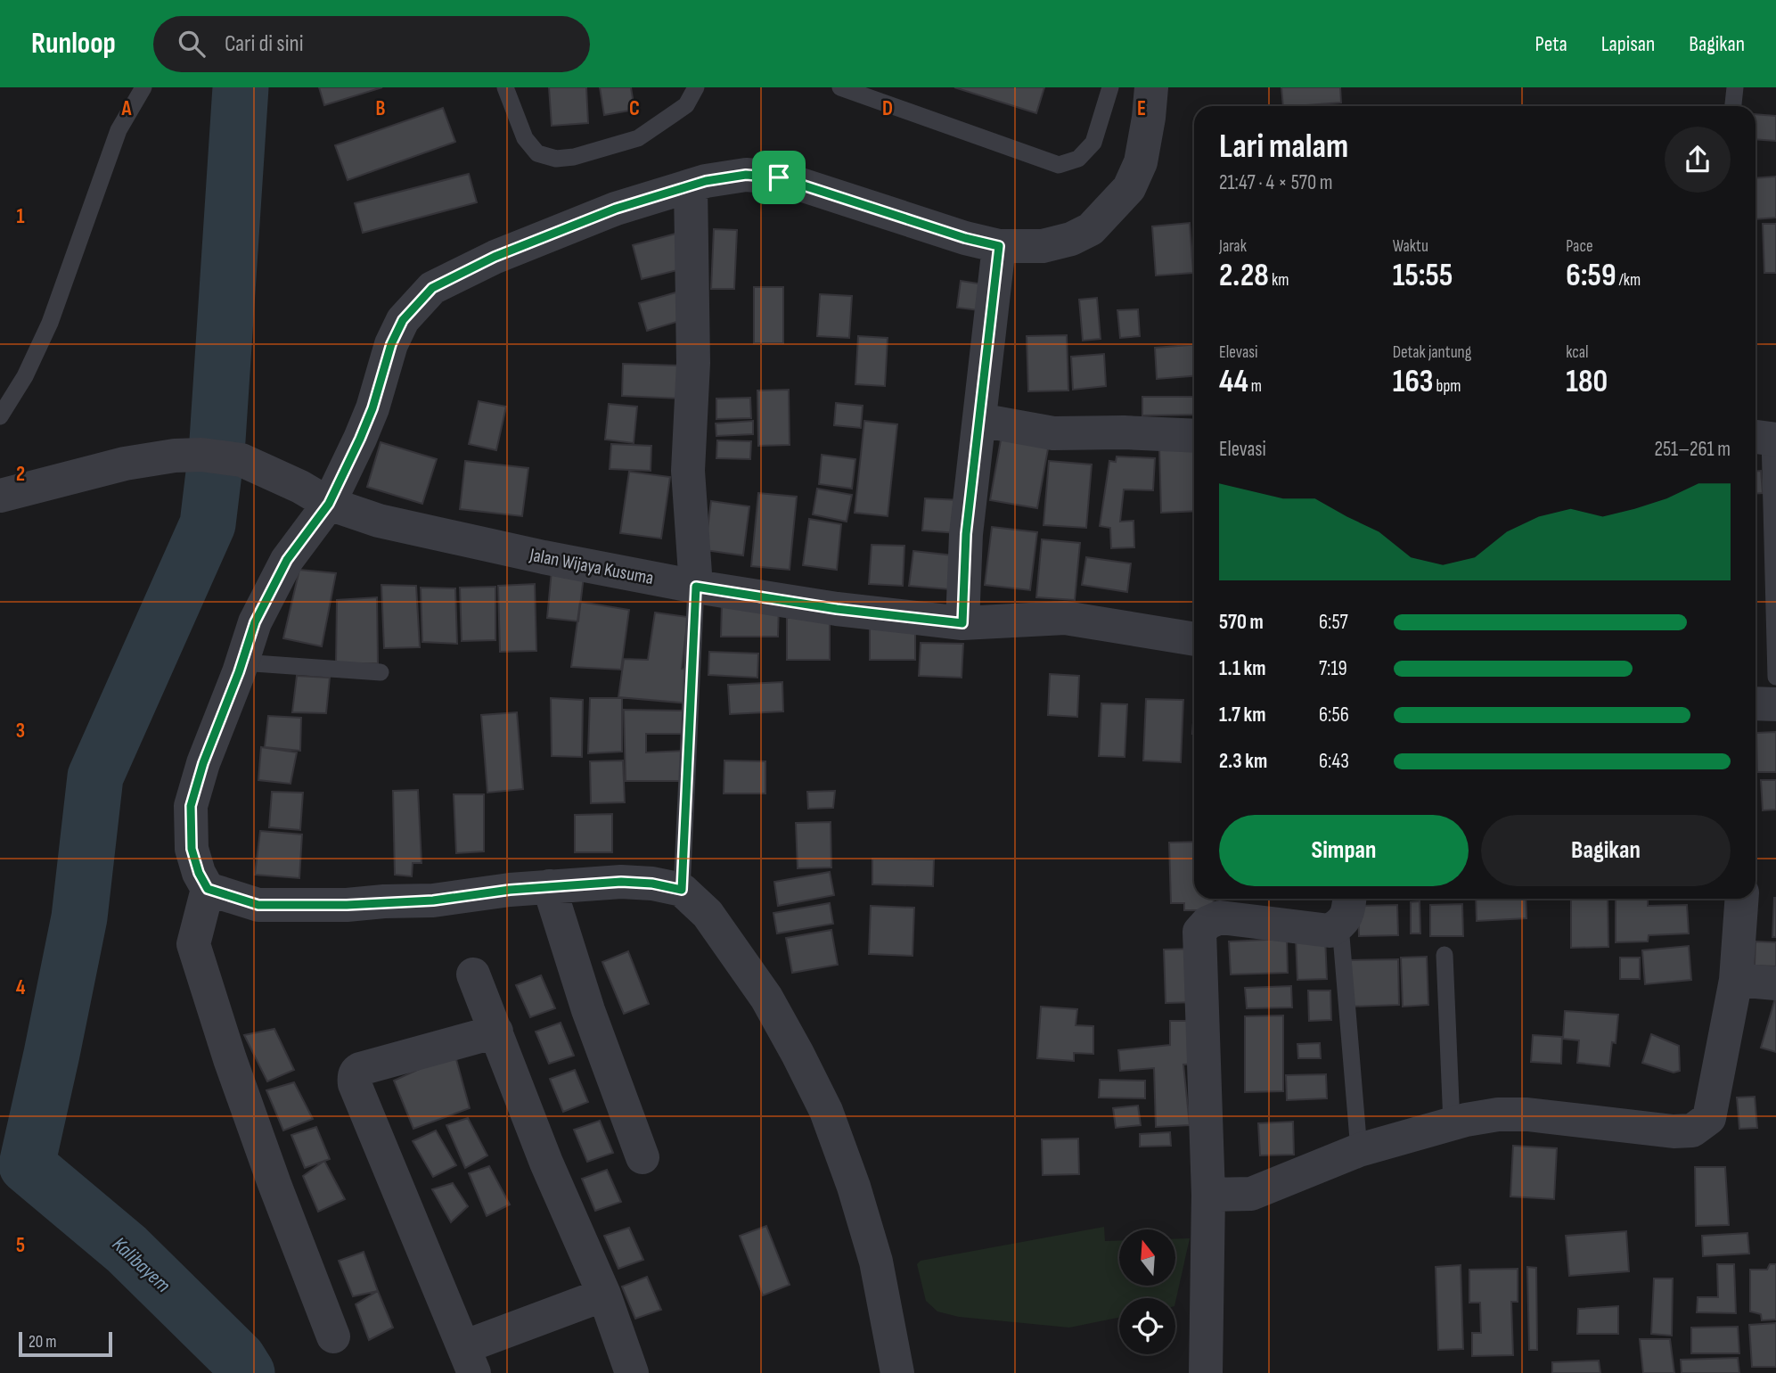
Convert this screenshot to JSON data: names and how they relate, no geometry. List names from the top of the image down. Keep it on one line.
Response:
{"streets":{"street":["Jalan Wijaya Kusuma"]},"water":["Kalibayem"],"scale_bar":"20 m","north":"top","page":{"header":"Runloop","search":"Cari di sini","nav":["Peta","Lapisan","Bagikan"],"heading":["Lari malam","21:47 · 4 × 570 m"],"stats":[["Jarak","2.28 km"],["Waktu","15:55"],["Pace","6:59 /km"],["Elevasi","44 m"],["Detak jantung","163 bpm"],["kcal","180"]],"chart":["Elevasi","251–261 m"],"list":[{"name":"570 m","note":"6:57"},{"name":"1.1 km","note":"7:19"},{"name":"1.7 km","note":"6:56"},{"name":"2.3 km","note":"6:43"}],"buttons":["Simpan","Bagikan"],"scale":"20 m"},"grid":{"columns":["A","B","C","D","E"],"rows":["1","2","3","4","5"]}}
